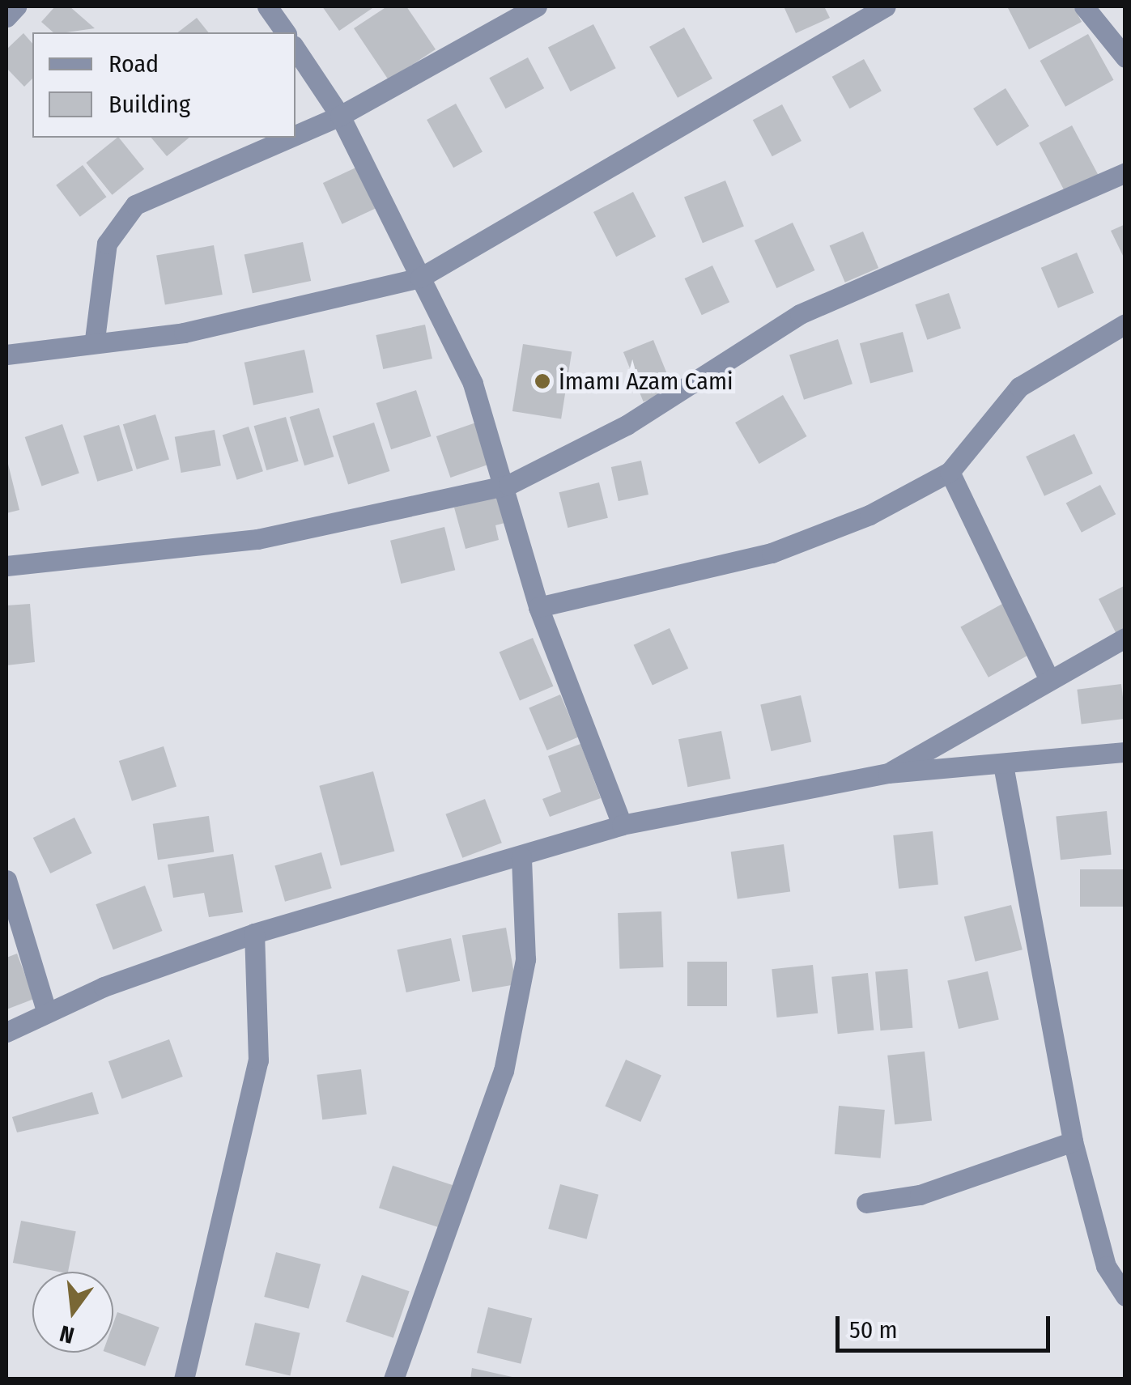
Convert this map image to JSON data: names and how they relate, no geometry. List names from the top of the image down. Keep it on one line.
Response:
{"places":["İmamı Azam Cami"],"legend":["Road","Building"],"scale_bar":"50 m","north":"bottom"}
